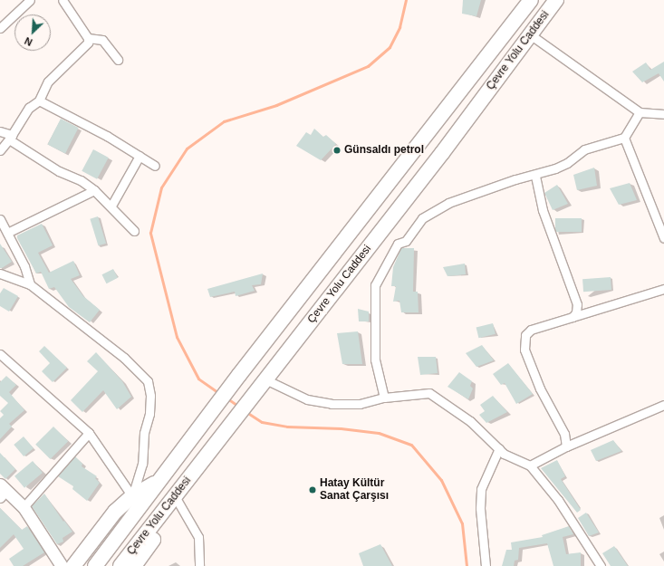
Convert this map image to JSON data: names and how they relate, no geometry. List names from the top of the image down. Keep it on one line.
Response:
{"streets":{"highway":["Çevre Yolu Caddesi"]},"places":["Günsaldı petrol","Hatay Kültür Sanat Çarşısı"],"north":"bottom left"}
